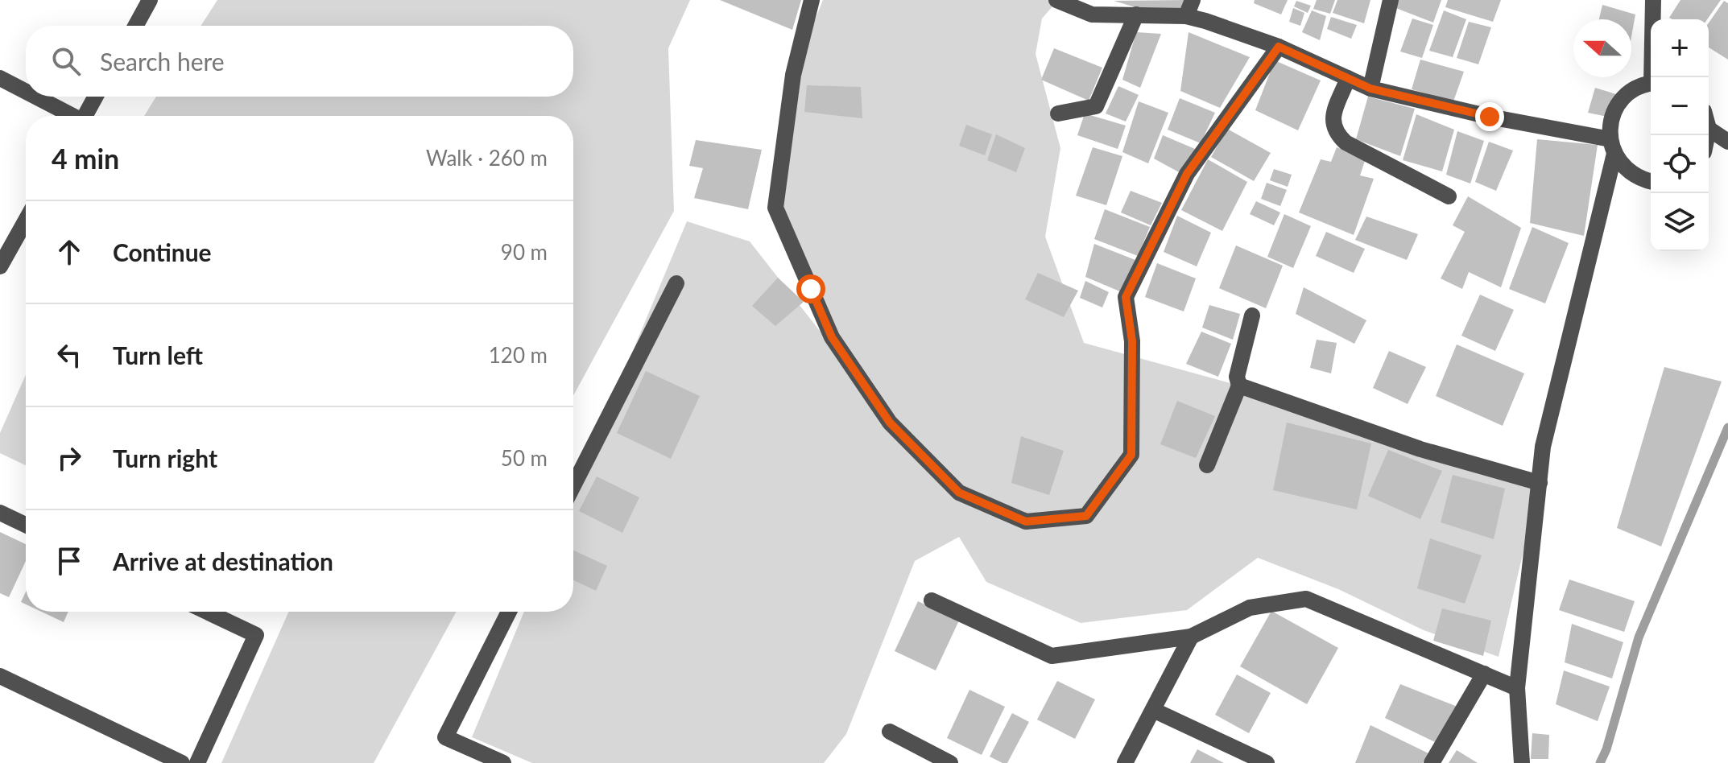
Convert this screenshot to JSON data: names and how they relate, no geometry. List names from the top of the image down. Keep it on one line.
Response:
{"north":"left","page":{"map_buttons":["+","−"],"search":"Search here","heading":["4 min","Walk · 260 m"],"list":[["Continue","90 m"],["Turn left","120 m"],["Turn right","50 m"],"Arrive at destination"]}}
